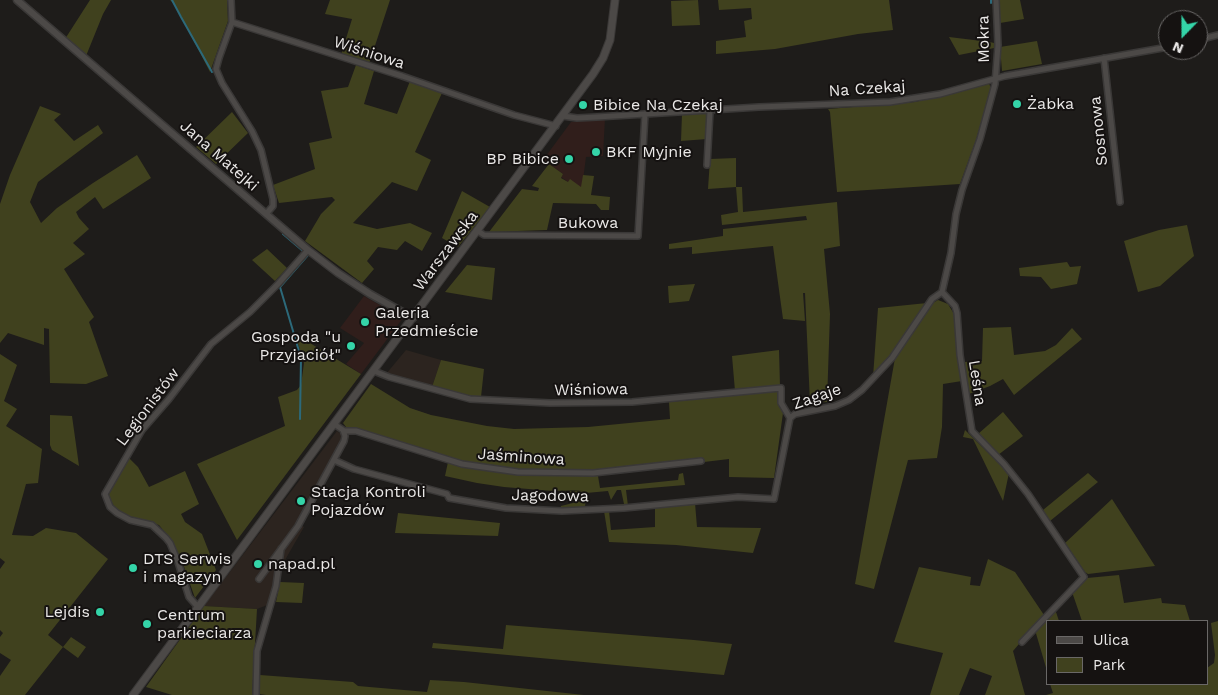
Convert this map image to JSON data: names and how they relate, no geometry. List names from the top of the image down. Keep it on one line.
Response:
{"streets":{"main road":["Warszawska"],"street":["Mokra","Wiśniowa","Na Czekaj","Sosnowa","Jana Matejki","Bukowa","Leśna","Zagaje","Legionistów","Jaśminowa","Jagodowa"]},"crossings":[["Mokra","Na Czekaj"],["Wiśniowa","Warszawska"],["Wiśniowa","Zagaje"],["Na Czekaj","Sosnowa"],["Na Czekaj","Bukowa"],["Na Czekaj","Warszawska"],["Jana Matejki","Warszawska"],["Jana Matejki","Legionistów"],["Bukowa","Warszawska"],["Warszawska","Legionistów"],["Leśna","Zagaje"],["Zagaje","Jagodowa"]],"places":["Żabka","Bibice Na Czekaj","BKF Myjnie","BP Bibice","Galeria Przedmieście","Gospoda \"u Przyjaciół\"","Stacja Kontroli Pojazdów","napad.pl","DTS Serwis i magazyn","Lejdis","Centrum parkieciarza"],"legend":["Ulica","Park"],"north":"bottom"}
